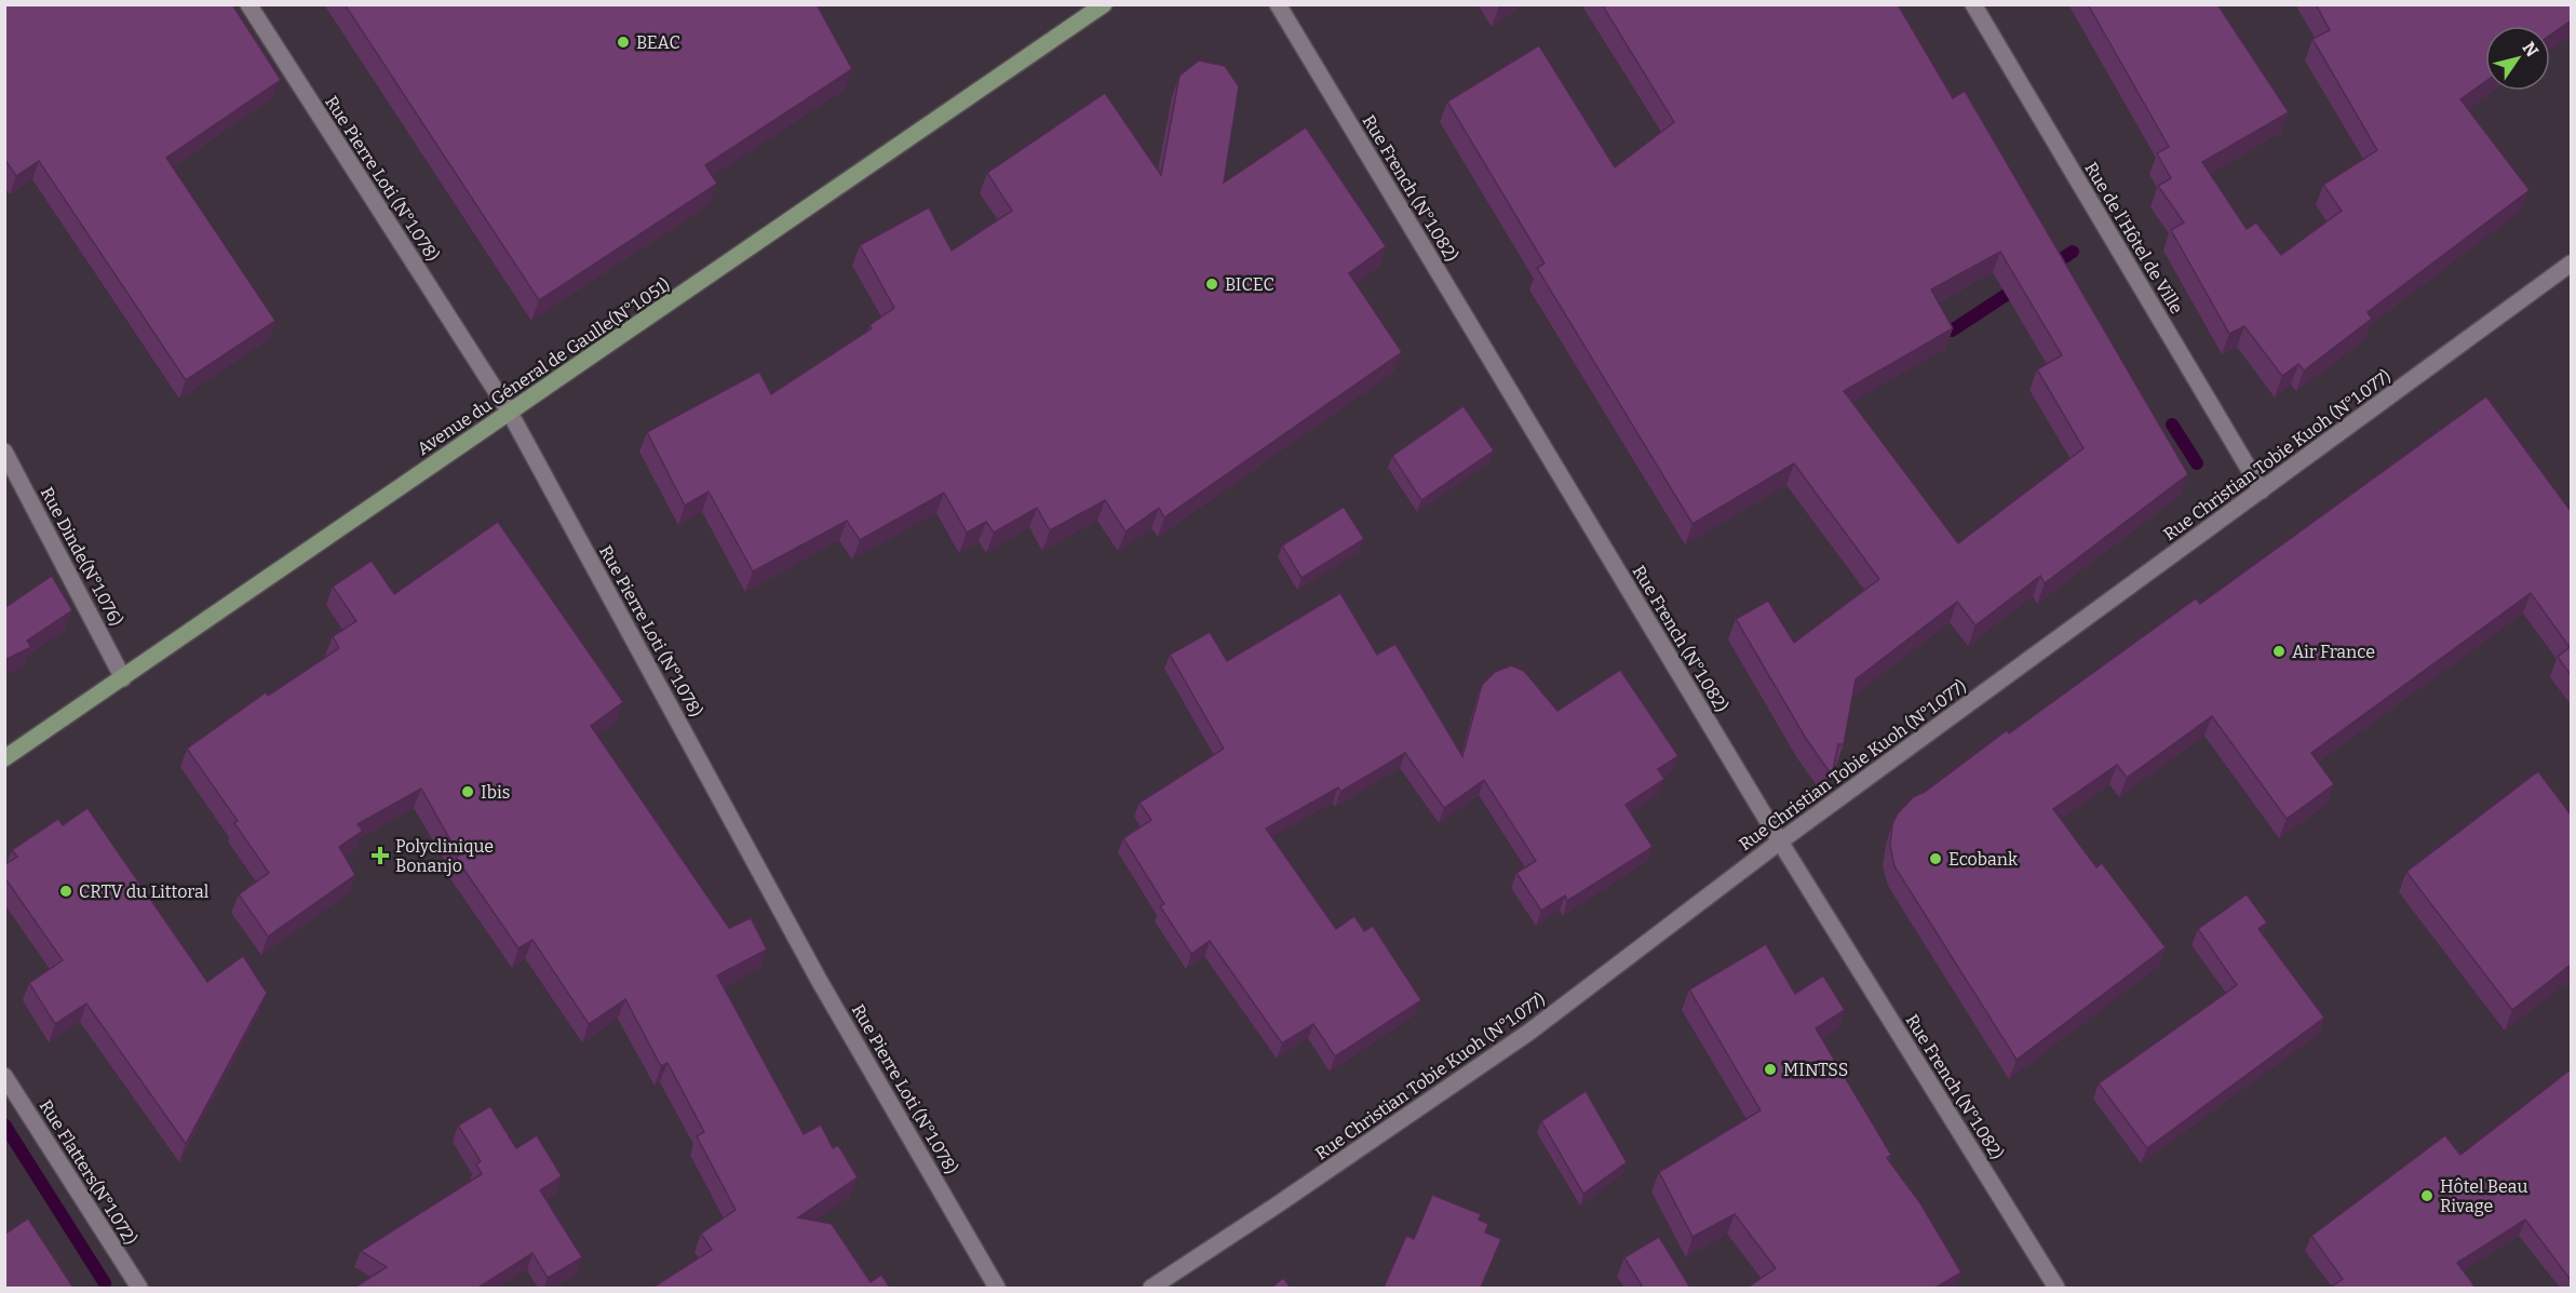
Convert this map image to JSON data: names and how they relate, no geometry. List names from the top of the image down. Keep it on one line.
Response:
{"streets":{"main road":["Avenue du Géneral de Gaulle(N°1.051)"],"street":["Rue Pierre Loti (N°1.078)","Rue French (N°1.082)","Rue de l'Hôtel de Ville","Rue Christian Tobie Kuoh (N°1.077)","Rue Dinde(N°1.076)","Rue Flatters(N°1.072)"]},"crossings":[["Rue Pierre Loti (N°1.078)","Avenue du Géneral de Gaulle(N°1.051)"],["Rue French (N°1.082)","Rue Christian Tobie Kuoh (N°1.077)"],["Rue de l'Hôtel de Ville","Rue Christian Tobie Kuoh (N°1.077)"],["Avenue du Géneral de Gaulle(N°1.051)","Rue Dinde(N°1.076)"]],"places":{"other":["BEAC","BICEC","Air France","Ibis","Ecobank","CRTV du Littoral","MINTSS","Hôtel Beau Rivage"],"health":["Polyclinique Bonanjo"]},"north":"top right"}
